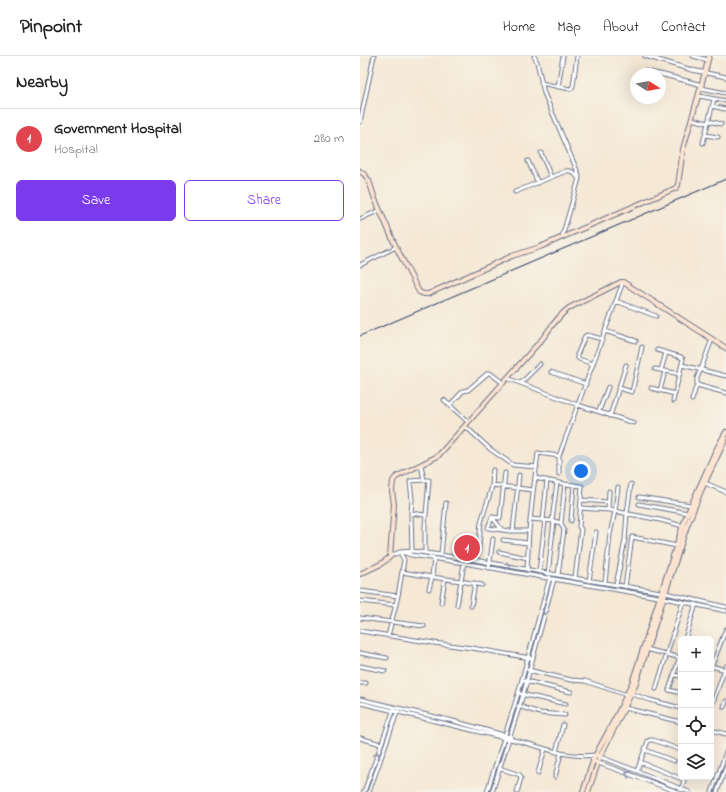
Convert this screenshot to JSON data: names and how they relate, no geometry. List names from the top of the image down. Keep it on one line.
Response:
{"north":"right","page":{"header":"Pinpoint","nav":["Home","Map","About","Contact"],"heading":"Nearby","list":[{"mark":"1","name":"Government Hospital","note":"Hospital","value":"280 m"}],"buttons":["Save","Share"],"pins":"1","map_buttons":["+","−"]}}
